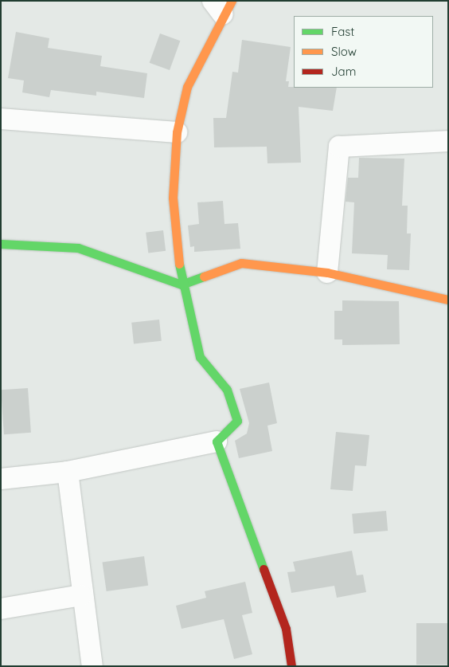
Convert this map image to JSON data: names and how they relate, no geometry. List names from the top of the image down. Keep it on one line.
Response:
{"legend":["Fast","Slow","Jam"]}
